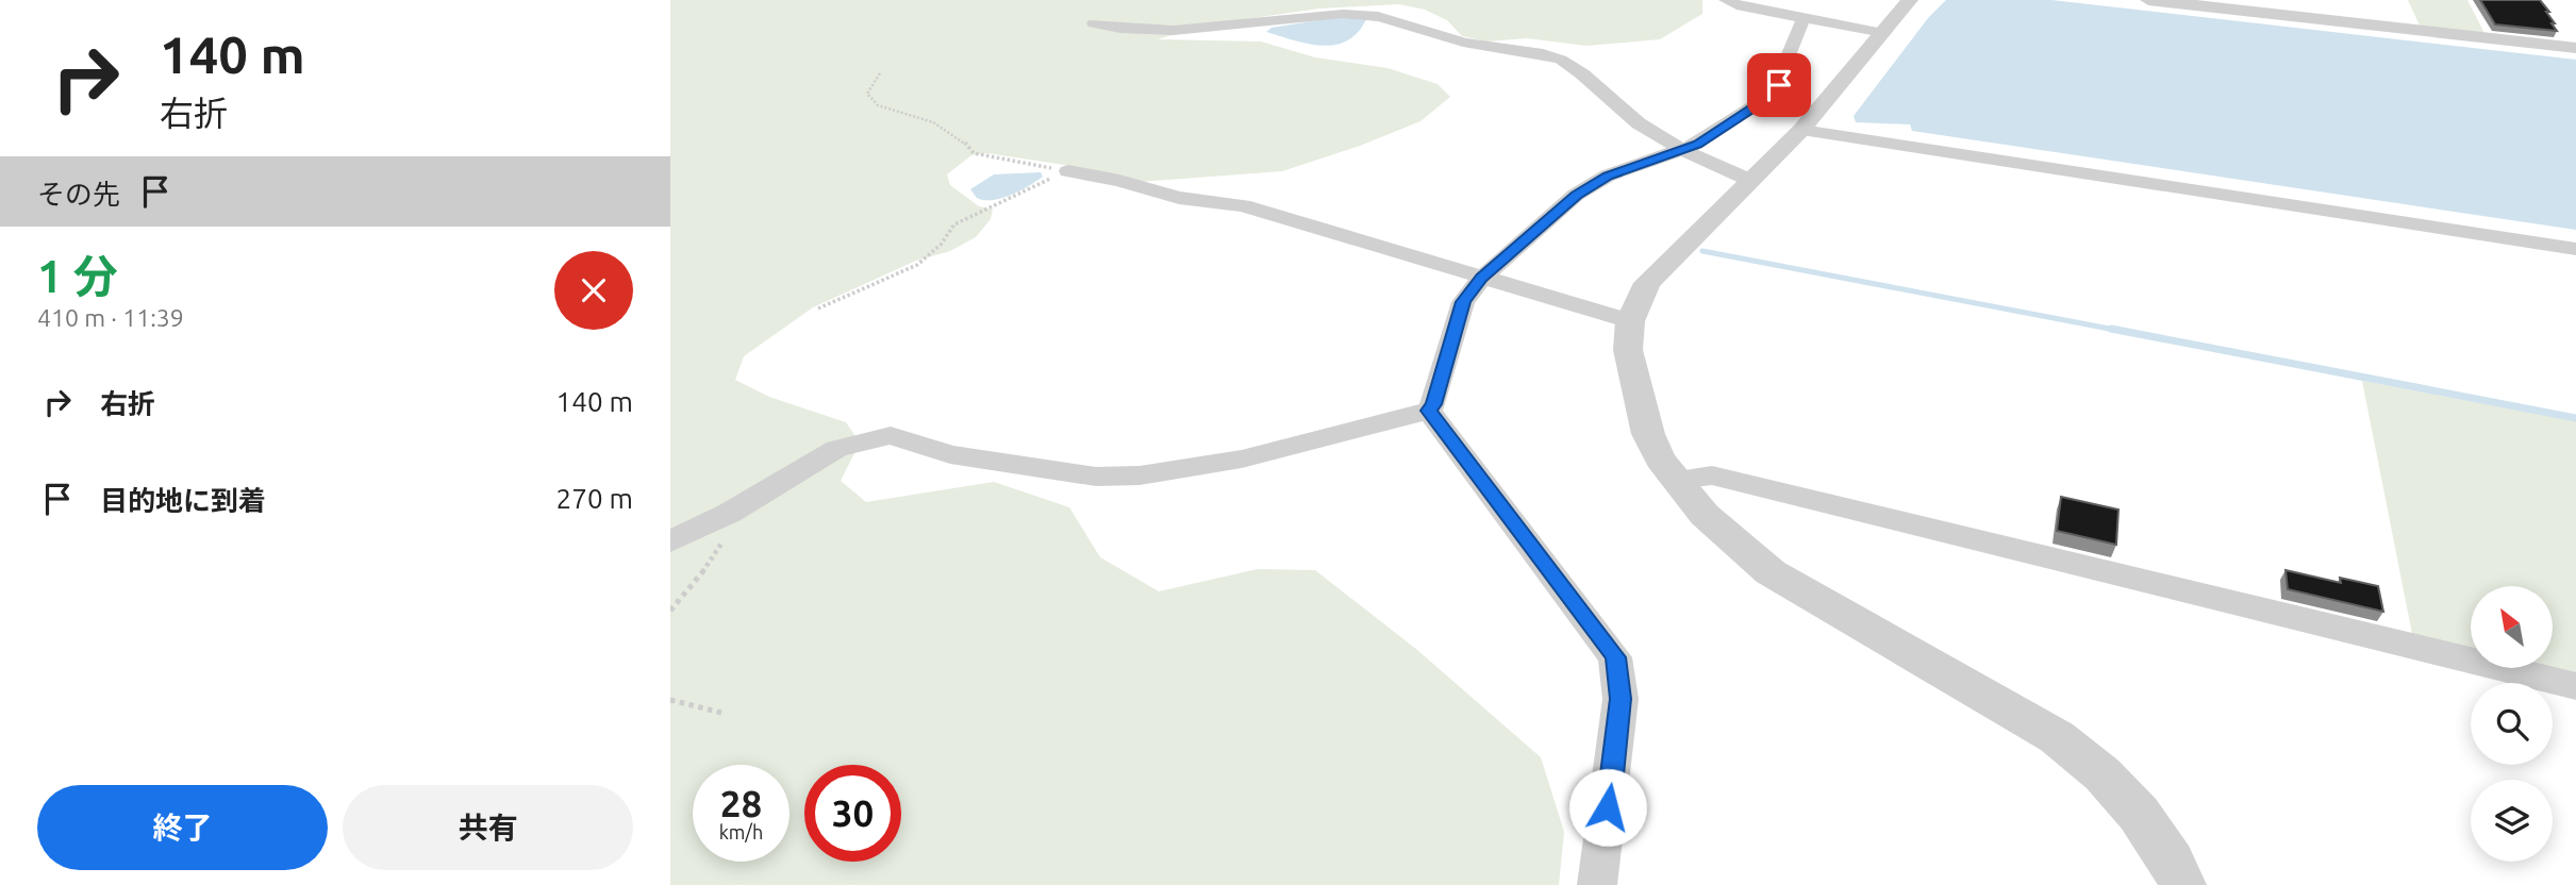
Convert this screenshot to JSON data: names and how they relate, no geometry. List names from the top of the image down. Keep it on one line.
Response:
{"north":"top left","page":{"turn":["140 m","右折"],"then":"その先","heading":["1 分","410 m · 11:39"],"list":[{"name":"右折","value":"140 m"},{"name":"目的地に到着","value":"270 m"}],"speed":"28 km/h","limit":"30","buttons":["終了","共有"]}}
